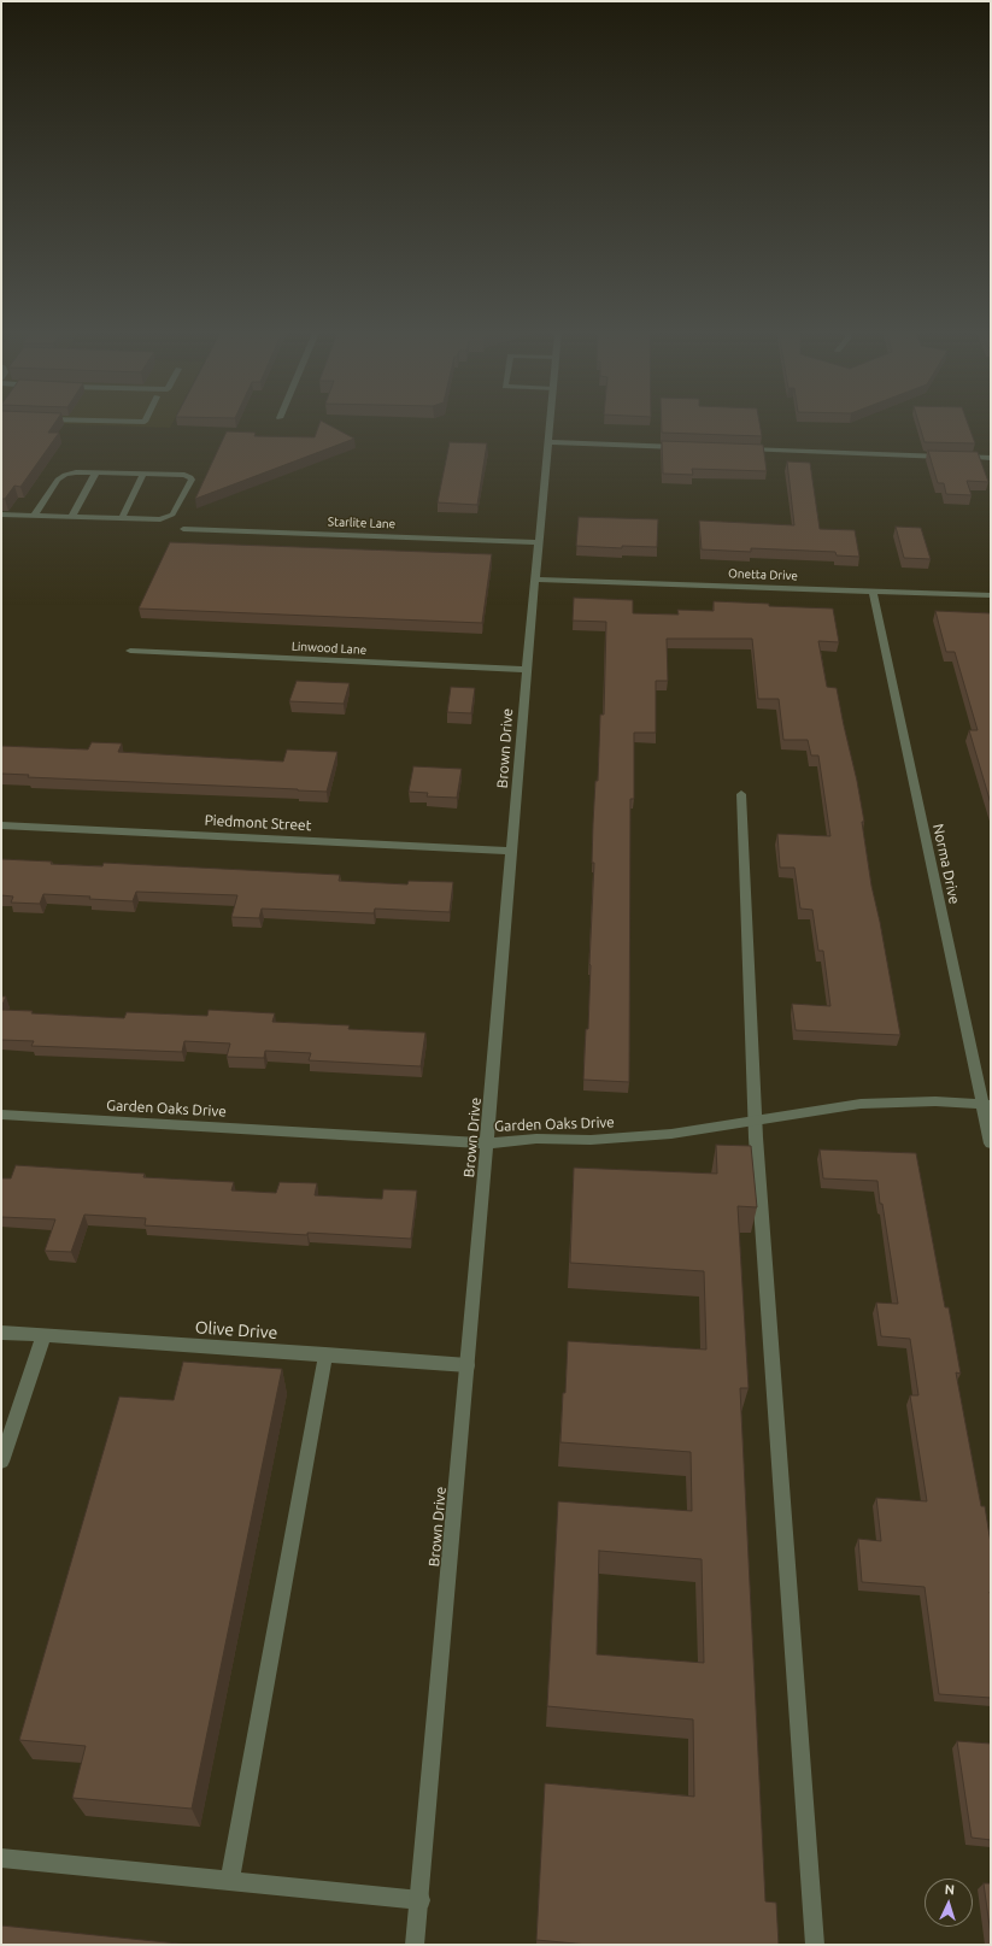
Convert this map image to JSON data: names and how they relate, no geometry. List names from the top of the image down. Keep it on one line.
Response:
{"streets":{"street":["Starlite Lane","Onetta Drive","Linwood Lane","Brown Drive","Piedmont Street","Norma Drive","Garden Oaks Drive","Olive Drive"]},"crossings":[["Starlite Lane","Brown Drive"],["Onetta Drive","Brown Drive"],["Onetta Drive","Norma Drive"],["Linwood Lane","Brown Drive"],["Brown Drive","Piedmont Street"],["Brown Drive","Garden Oaks Drive"],["Brown Drive","Olive Drive"],["Norma Drive","Garden Oaks Drive"]],"north":"top"}
